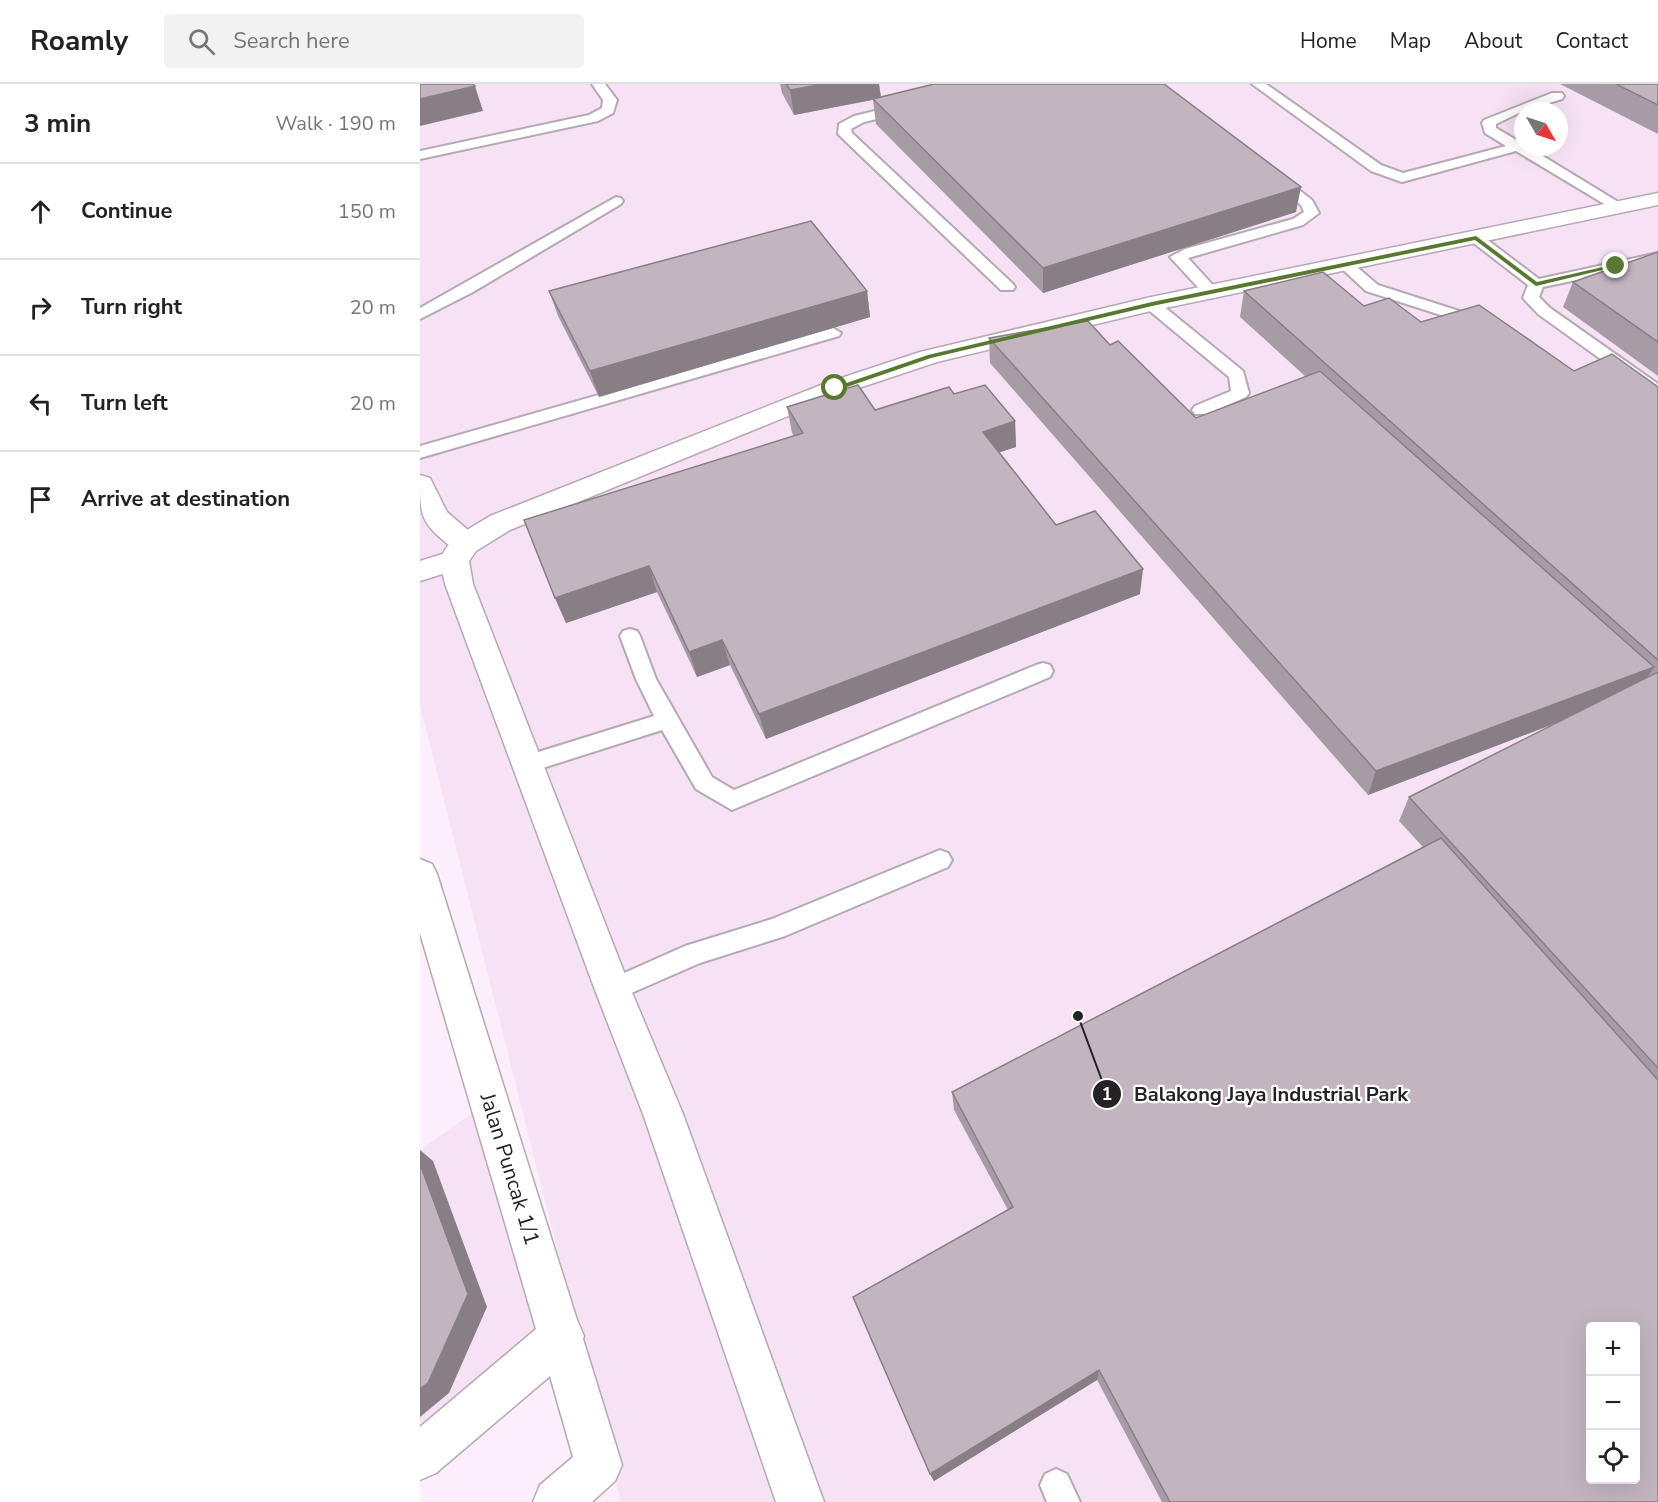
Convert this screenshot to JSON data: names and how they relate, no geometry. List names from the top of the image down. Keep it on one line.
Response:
{"streets":{"street":["Jalan Puncak 1/1"]},"places":["Balakong Jaya Industrial Park"],"north":"bottom right","page":{"header":"Roamly","search":"Search here","nav":["Home","Map","About","Contact"],"heading":["3 min","Walk · 190 m"],"list":[["Continue","150 m"],["Turn right","20 m"],["Turn left","20 m"],"Arrive at destination"],"map_buttons":["+","−"]}}
